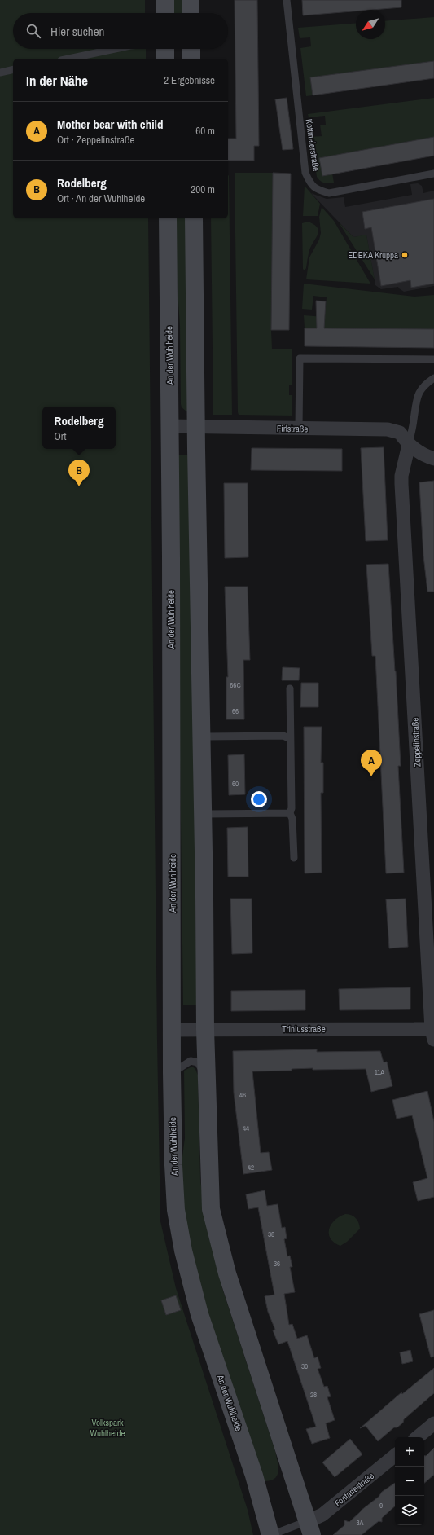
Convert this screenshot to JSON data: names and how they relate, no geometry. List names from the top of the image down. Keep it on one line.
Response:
{"streets":{"main road":["An der Wuhlheide"],"street":["Firlstraße","Zeppelinstraße","Triniusstraße","Fontanestraße"],"lane":["Kottmeierstraße"]},"crossings":[["An der Wuhlheide","Firlstraße"],["An der Wuhlheide","Triniusstraße"],["Firlstraße","Zeppelinstraße"],["Zeppelinstraße","Triniusstraße"]],"parks":["Volkspark Wuhlheide"],"places":["EDEKA Kruppa"],"house_numbers":["66C","66","60","11A","46","44","42","38","36","30","28","9","8A"],"north":"bottom left","page":{"search":"Hier suchen","heading":["In der Nähe","2 Ergebnisse"],"list":[{"mark":"A","name":"Mother bear with child","note":"Ort · Zeppelinstraße","value":"60 m"},{"mark":"B","name":"Rodelberg","note":"Ort · An der Wuhlheide","value":"200 m"}],"popup":["Rodelberg","Ort"],"pins":["B","A"],"map_buttons":["+","−"]}}
